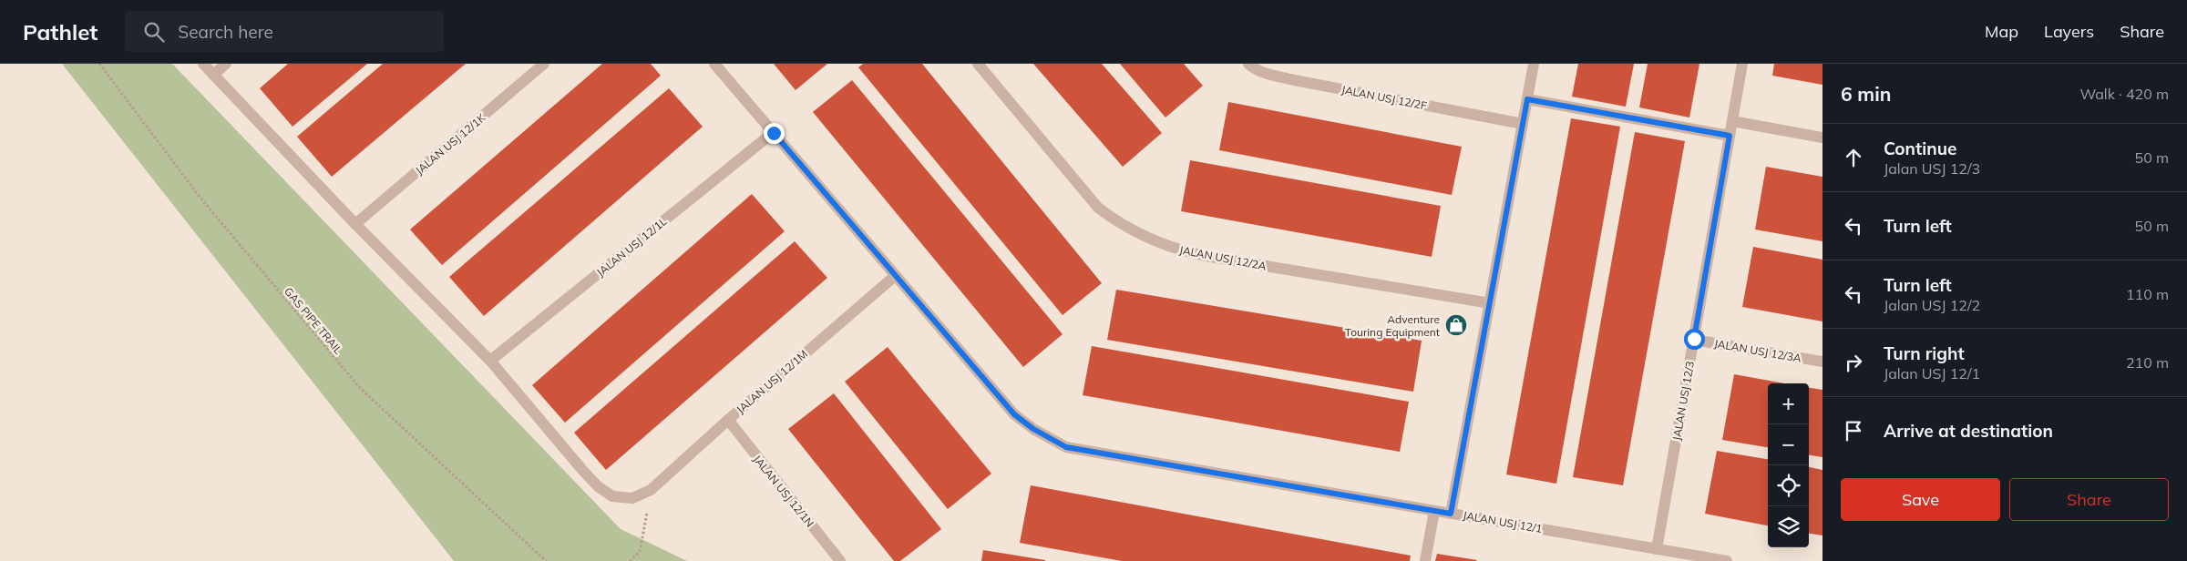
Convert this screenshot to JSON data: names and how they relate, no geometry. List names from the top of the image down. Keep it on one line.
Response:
{"streets":{"street":["JALAN USJ 12/2F","JALAN USJ 12/1K","JALAN USJ 12/1L","JALAN USJ 12/2A","JALAN USJ 12/3A","JALAN USJ 12/1M","JALAN USJ 12/3","JALAN USJ 12/1N","JALAN USJ 12/1"],"path":["GAS PIPE TRAIL"]},"crossings":[["JALAN USJ 12/1L","JALAN USJ 12/1"],["JALAN USJ 12/3A","JALAN USJ 12/3"],["JALAN USJ 12/1M","JALAN USJ 12/1N"],["JALAN USJ 12/1M","JALAN USJ 12/1"],["JALAN USJ 12/3","JALAN USJ 12/1"]],"places":{"shop":["Adventure Touring Equipment"]},"page":{"header":"Pathlet","search":"Search here","nav":["Map","Layers","Share"],"heading":["6 min","Walk · 420 m"],"list":[["Continue","Jalan USJ 12/3","50 m"],["Turn left","50 m"],["Turn left","Jalan USJ 12/2","110 m"],["Turn right","Jalan USJ 12/1","210 m"],"Arrive at destination"],"map_buttons":["+","−"],"buttons":["Save","Share"]}}
